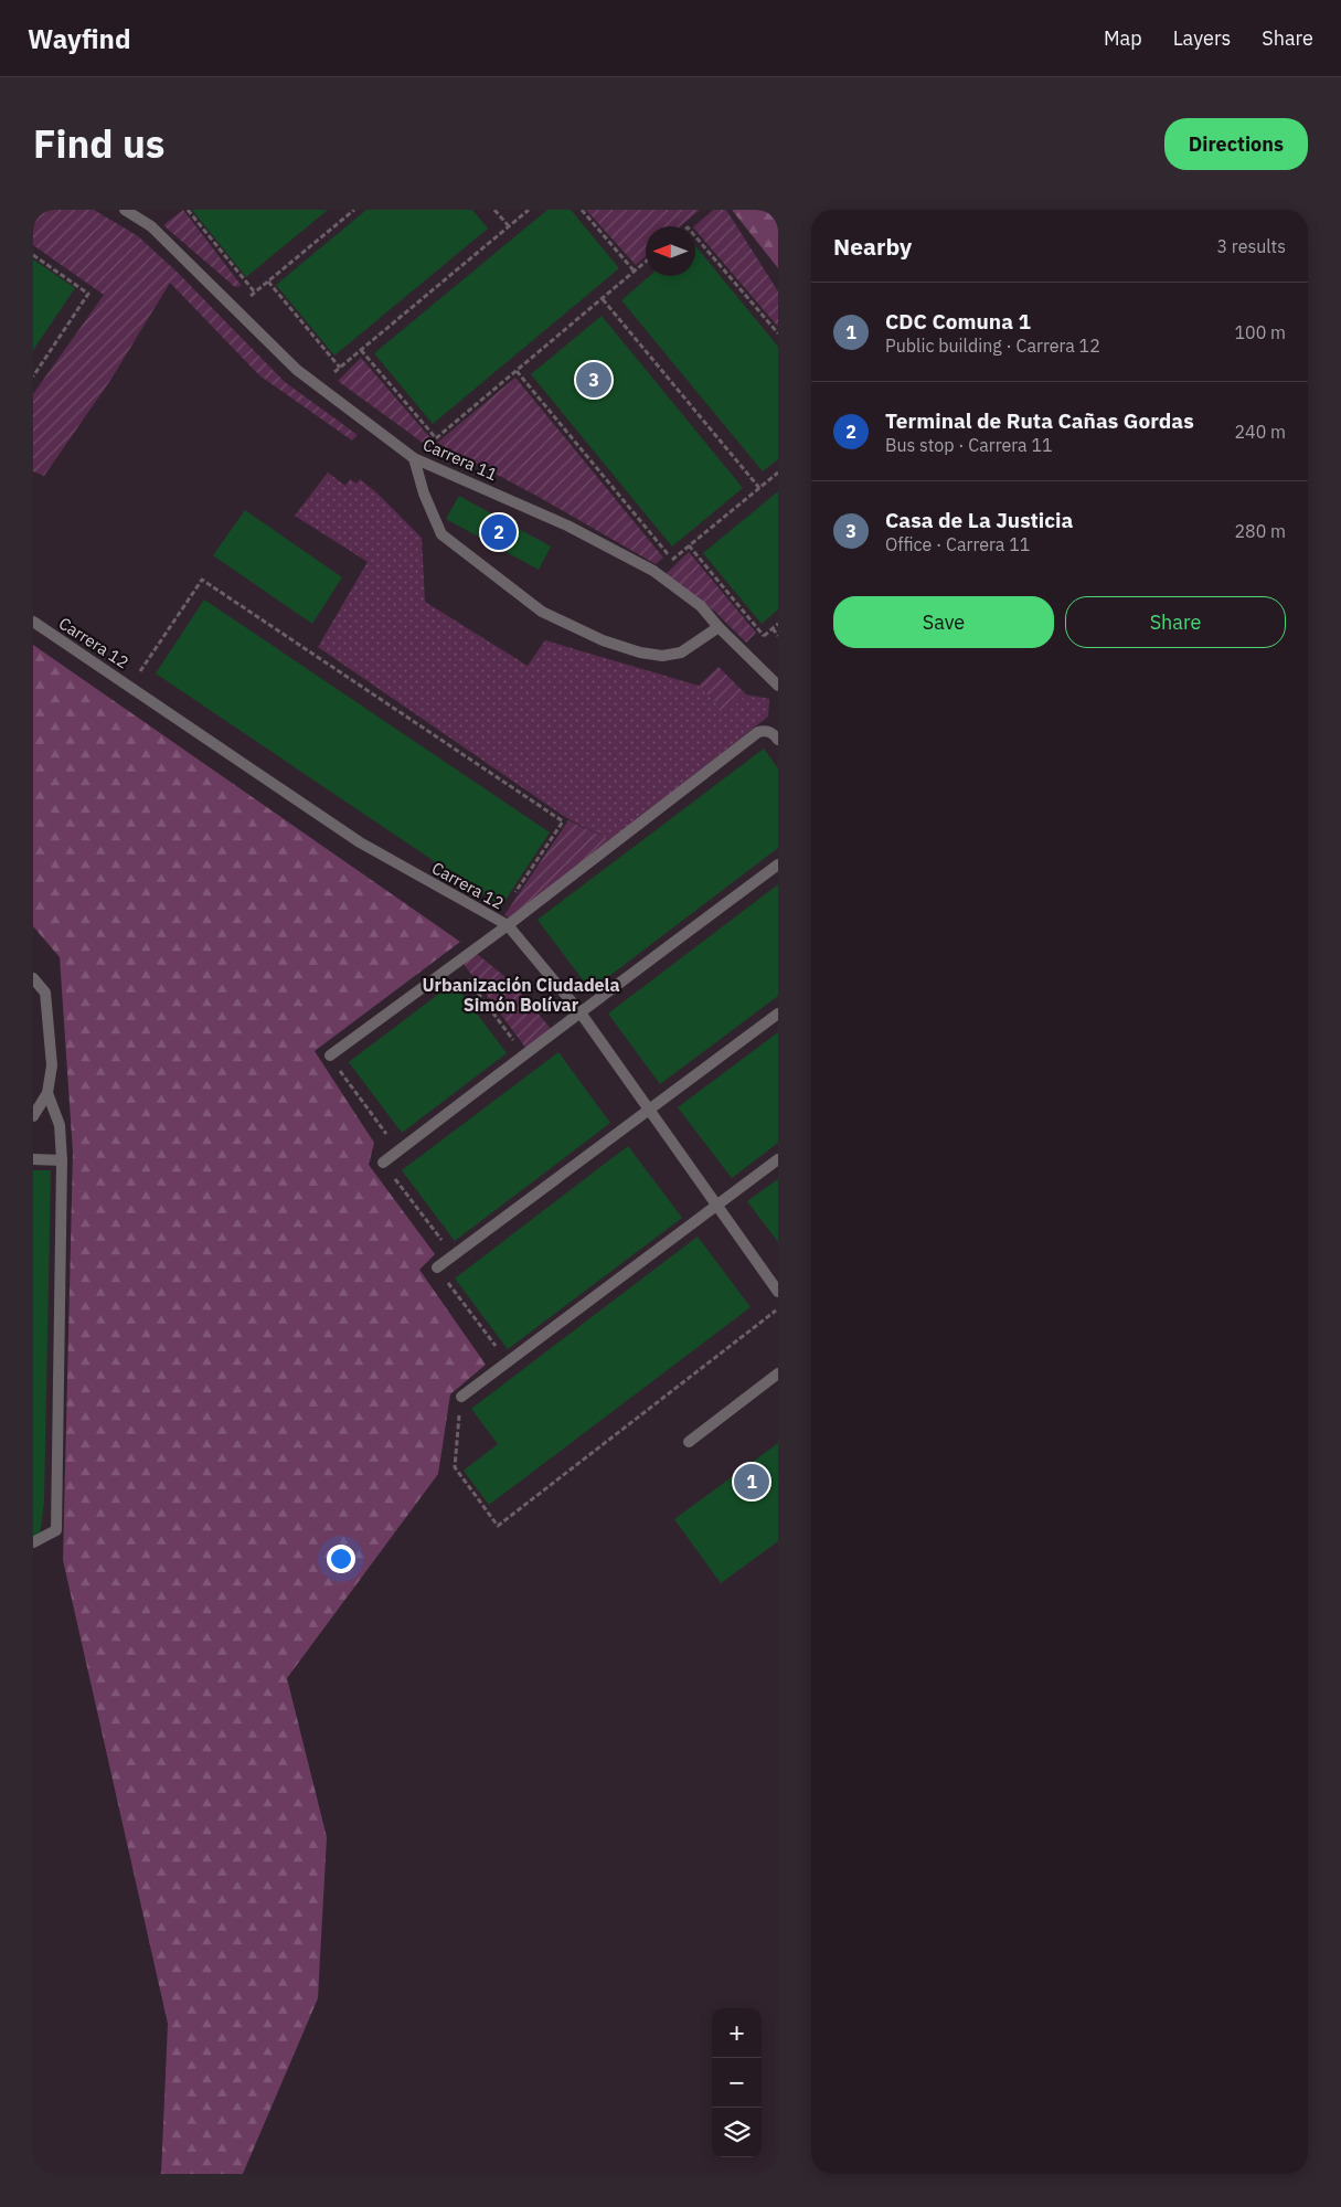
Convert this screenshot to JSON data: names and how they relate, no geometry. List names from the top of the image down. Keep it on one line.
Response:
{"streets":{"street":["Carrera 11","Carrera 12"]},"districts":["Urbanización Ciudadela Simón Bolívar"],"north":"left","page":{"header":"Wayfind","nav":["Map","Layers","Share"],"title":"Find us","buttons":["Directions",["Save","Share"]],"heading":["Nearby","3 results"],"list":[{"mark":"1","name":"CDC Comuna 1","note":"Public building · Carrera 12","value":"100 m"},{"mark":"2","name":"Terminal de Ruta Cañas Gordas","note":"Bus stop · Carrera 11","value":"240 m"},{"mark":"3","name":"Casa de La Justicia","note":"Office · Carrera 11","value":"280 m"}],"pins":["3","2","1"],"map_buttons":["+","−"]}}
